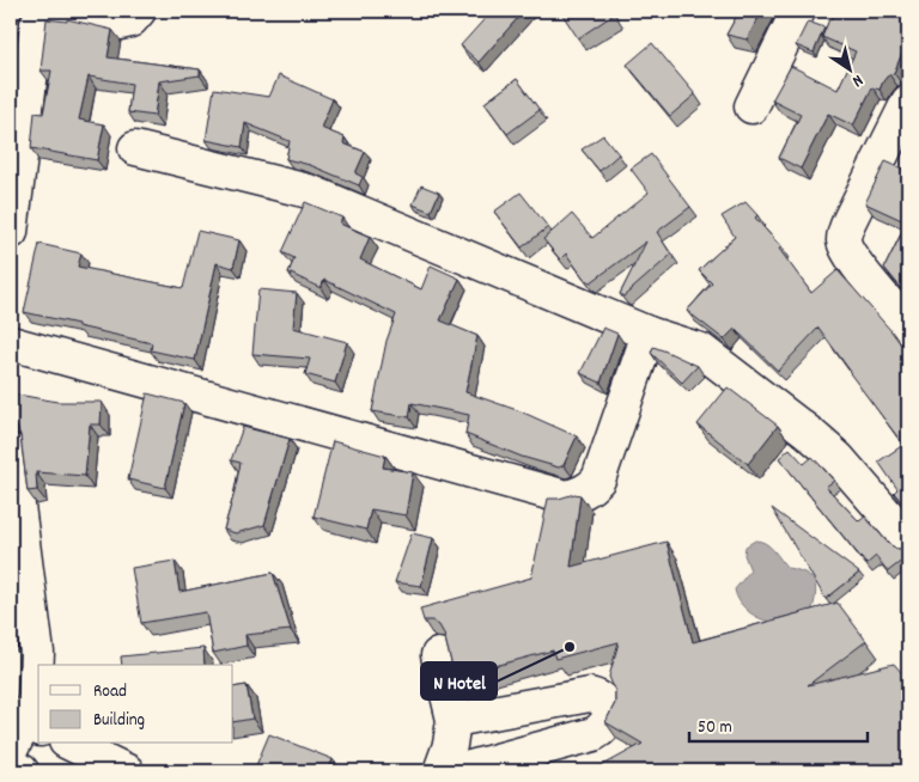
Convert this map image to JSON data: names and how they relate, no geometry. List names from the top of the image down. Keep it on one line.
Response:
{"places":["N Hotel"],"legend":["Road","Building"],"scale_bar":"50 m","north":"bottom right"}
